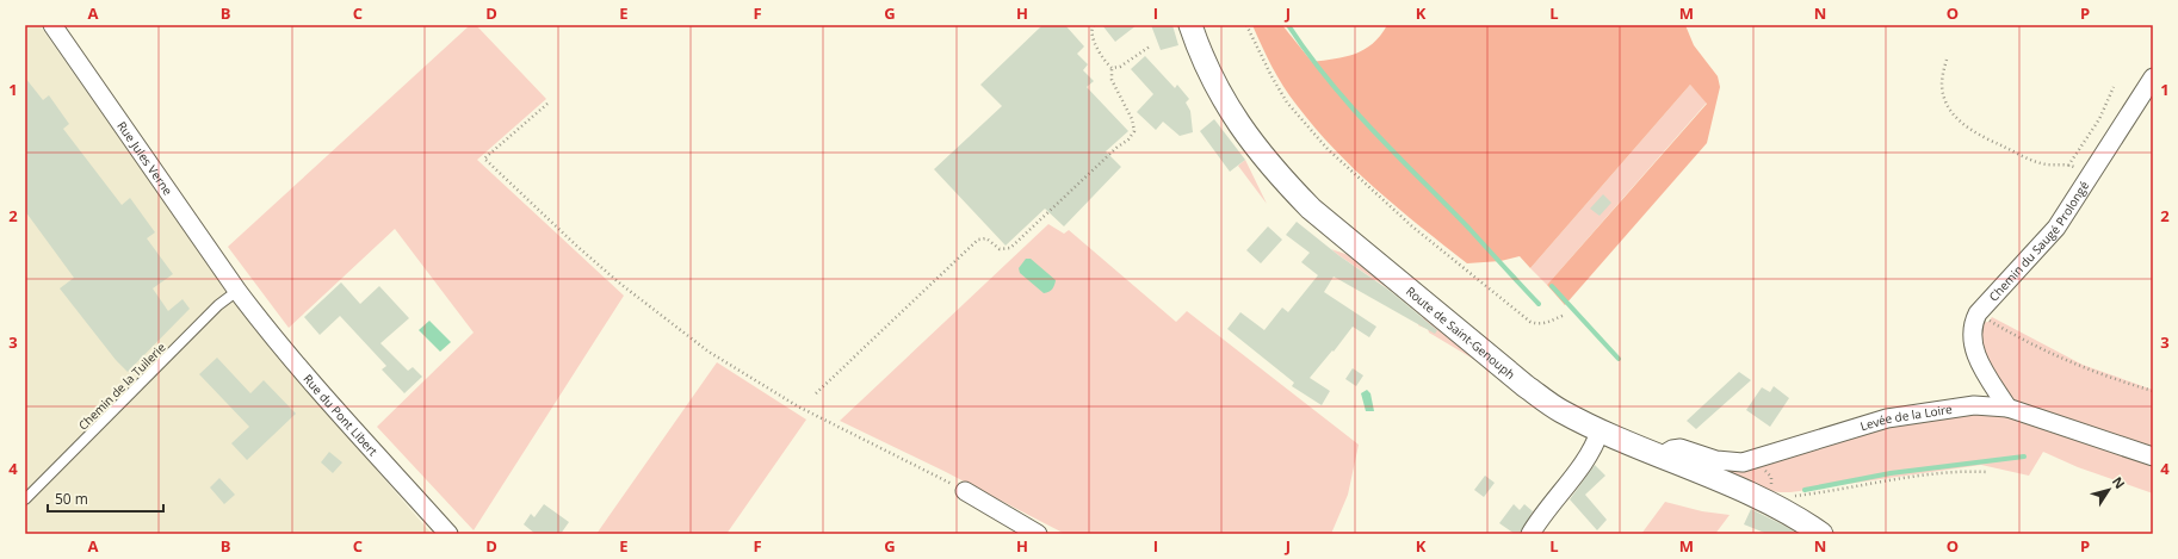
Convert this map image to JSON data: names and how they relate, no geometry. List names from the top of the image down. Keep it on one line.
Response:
{"streets":{"street":["Rue Jules Verne","Chemin du Saugé Prolongé","Route de Saint-Genouph","Rue du Pont Libert","Levée de la Loire"],"lane":["Chemin de la Tuilerie"]},"crossings":[["Rue Jules Verne","Chemin de la Tuilerie"],["Rue Jules Verne","Rue du Pont Libert"],["Chemin du Saugé Prolongé","Levée de la Loire"],["Route de Saint-Genouph","Levée de la Loire"],["Chemin de la Tuilerie","Rue du Pont Libert"]],"scale_bar":"50 m","north":"top right","grid":{"columns":["A","B","C","D","E","F","G","H","I","J","K","L","M","N","O","P"],"rows":["1","2","3","4"]}}
